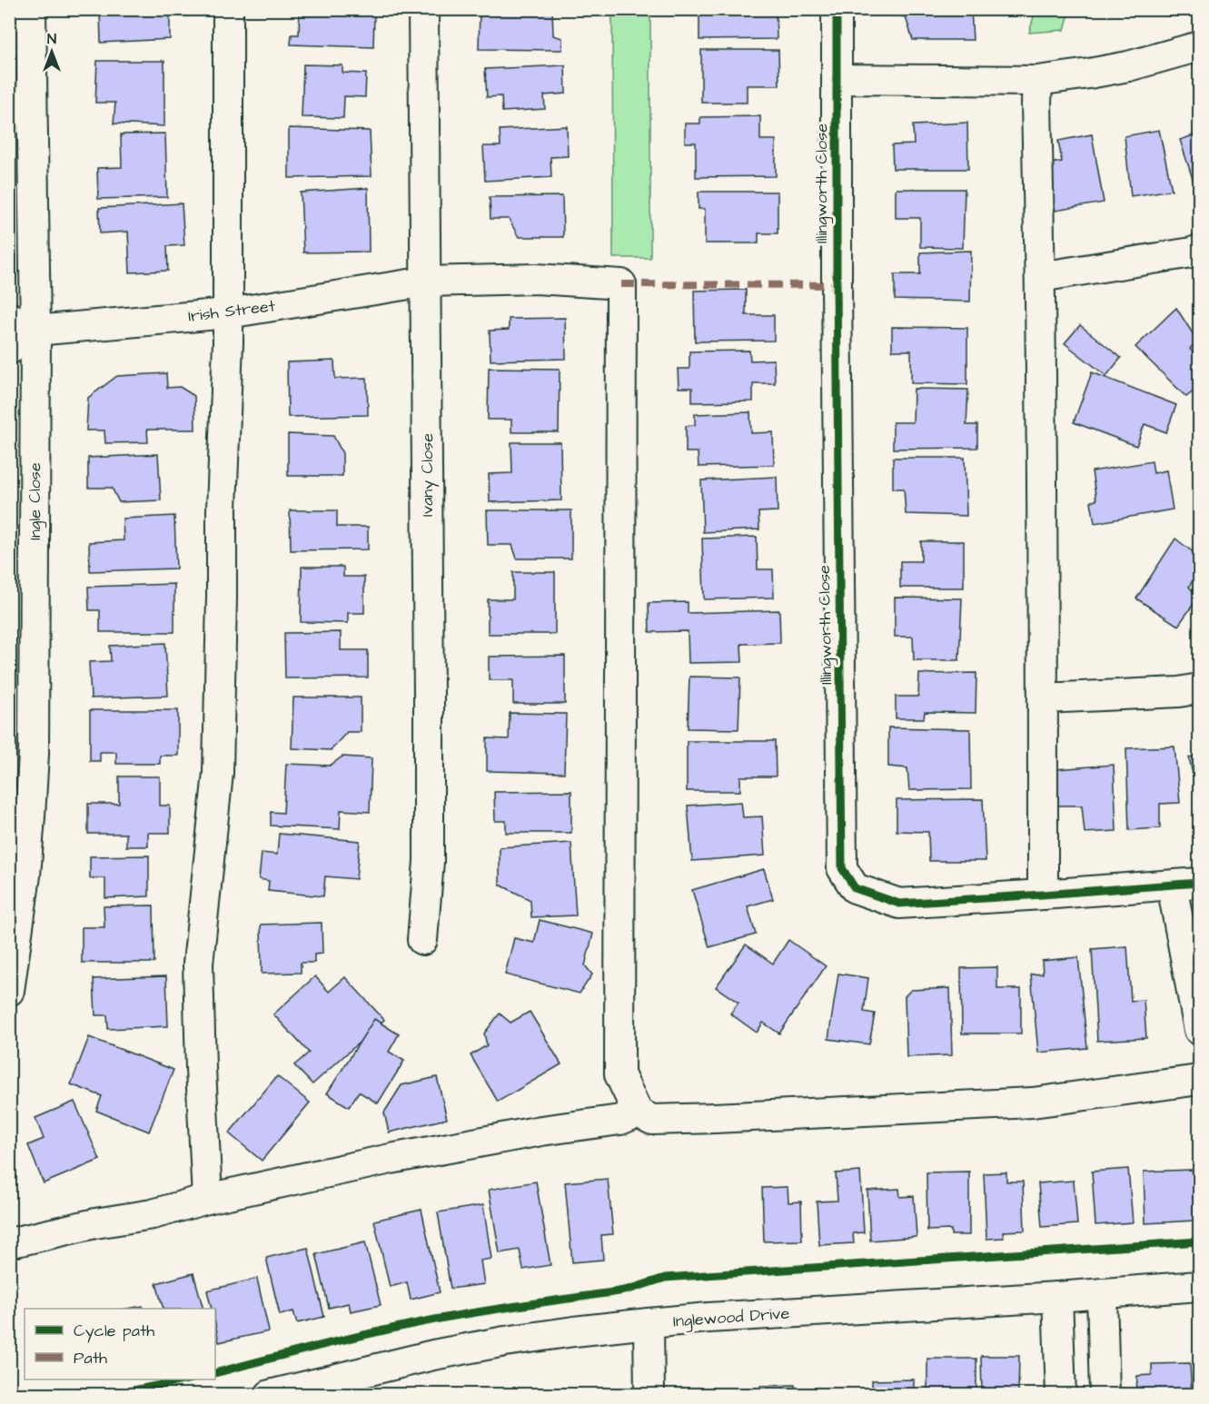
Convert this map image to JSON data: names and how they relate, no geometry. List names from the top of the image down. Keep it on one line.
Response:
{"streets":{"street":["Illingworth Close","Irish Street","Ivany Close","Ingle Close","Inglewood Drive"]},"crossings":[["Irish Street","Ivany Close"],["Irish Street","Ingle Close"]],"legend":["Cycle path","Path"],"north":"top"}
